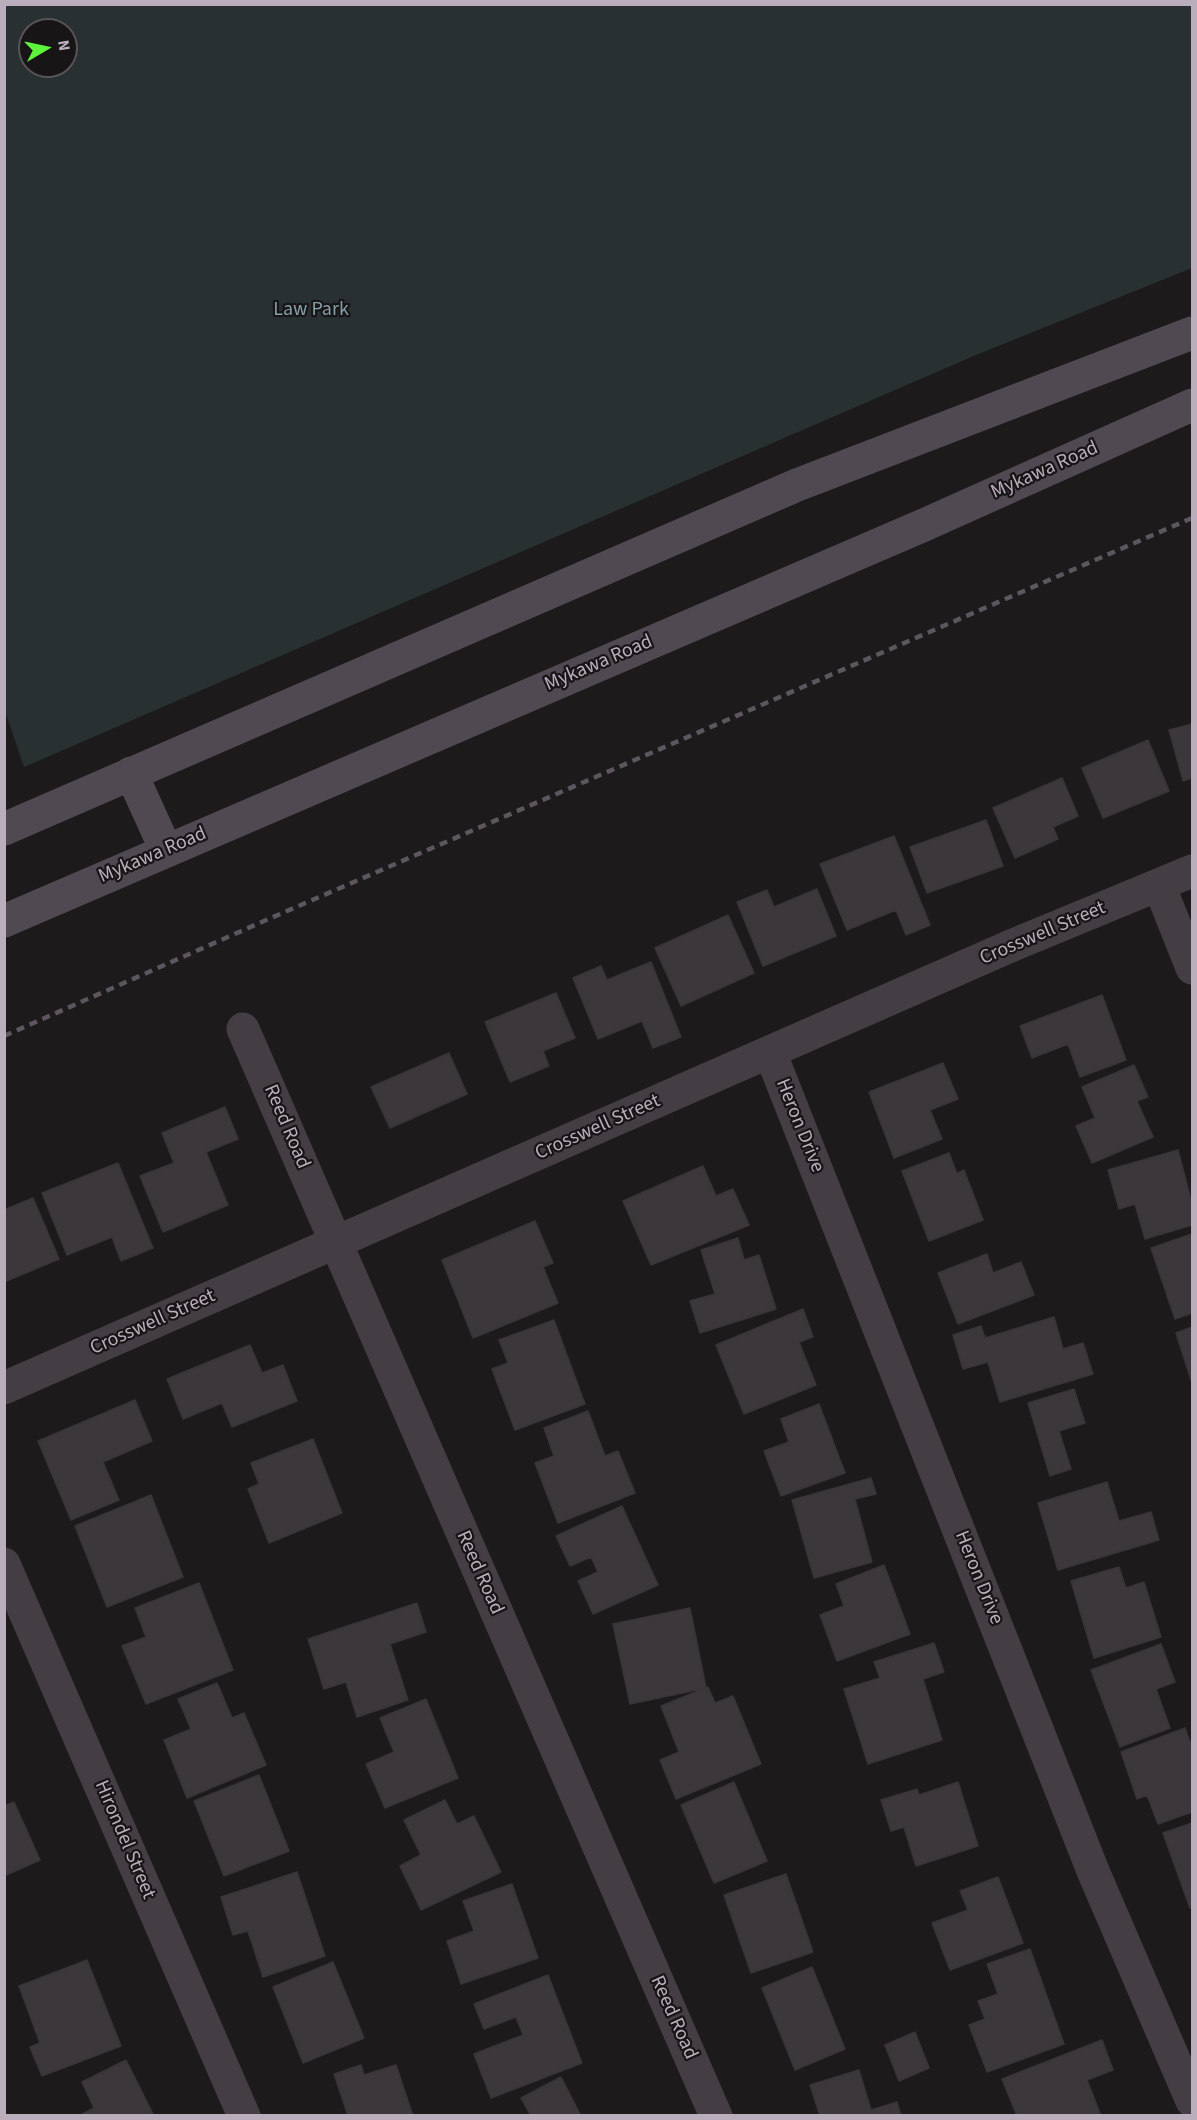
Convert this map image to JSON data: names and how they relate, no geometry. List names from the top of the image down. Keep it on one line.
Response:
{"streets":{"main road":["Mykawa Road"],"street":["Crosswell Street","Heron Drive","Reed Road","Hirondel Street"]},"crossings":[["Crosswell Street","Heron Drive"],["Crosswell Street","Reed Road"]],"parks":["Law Park"],"north":"right"}
